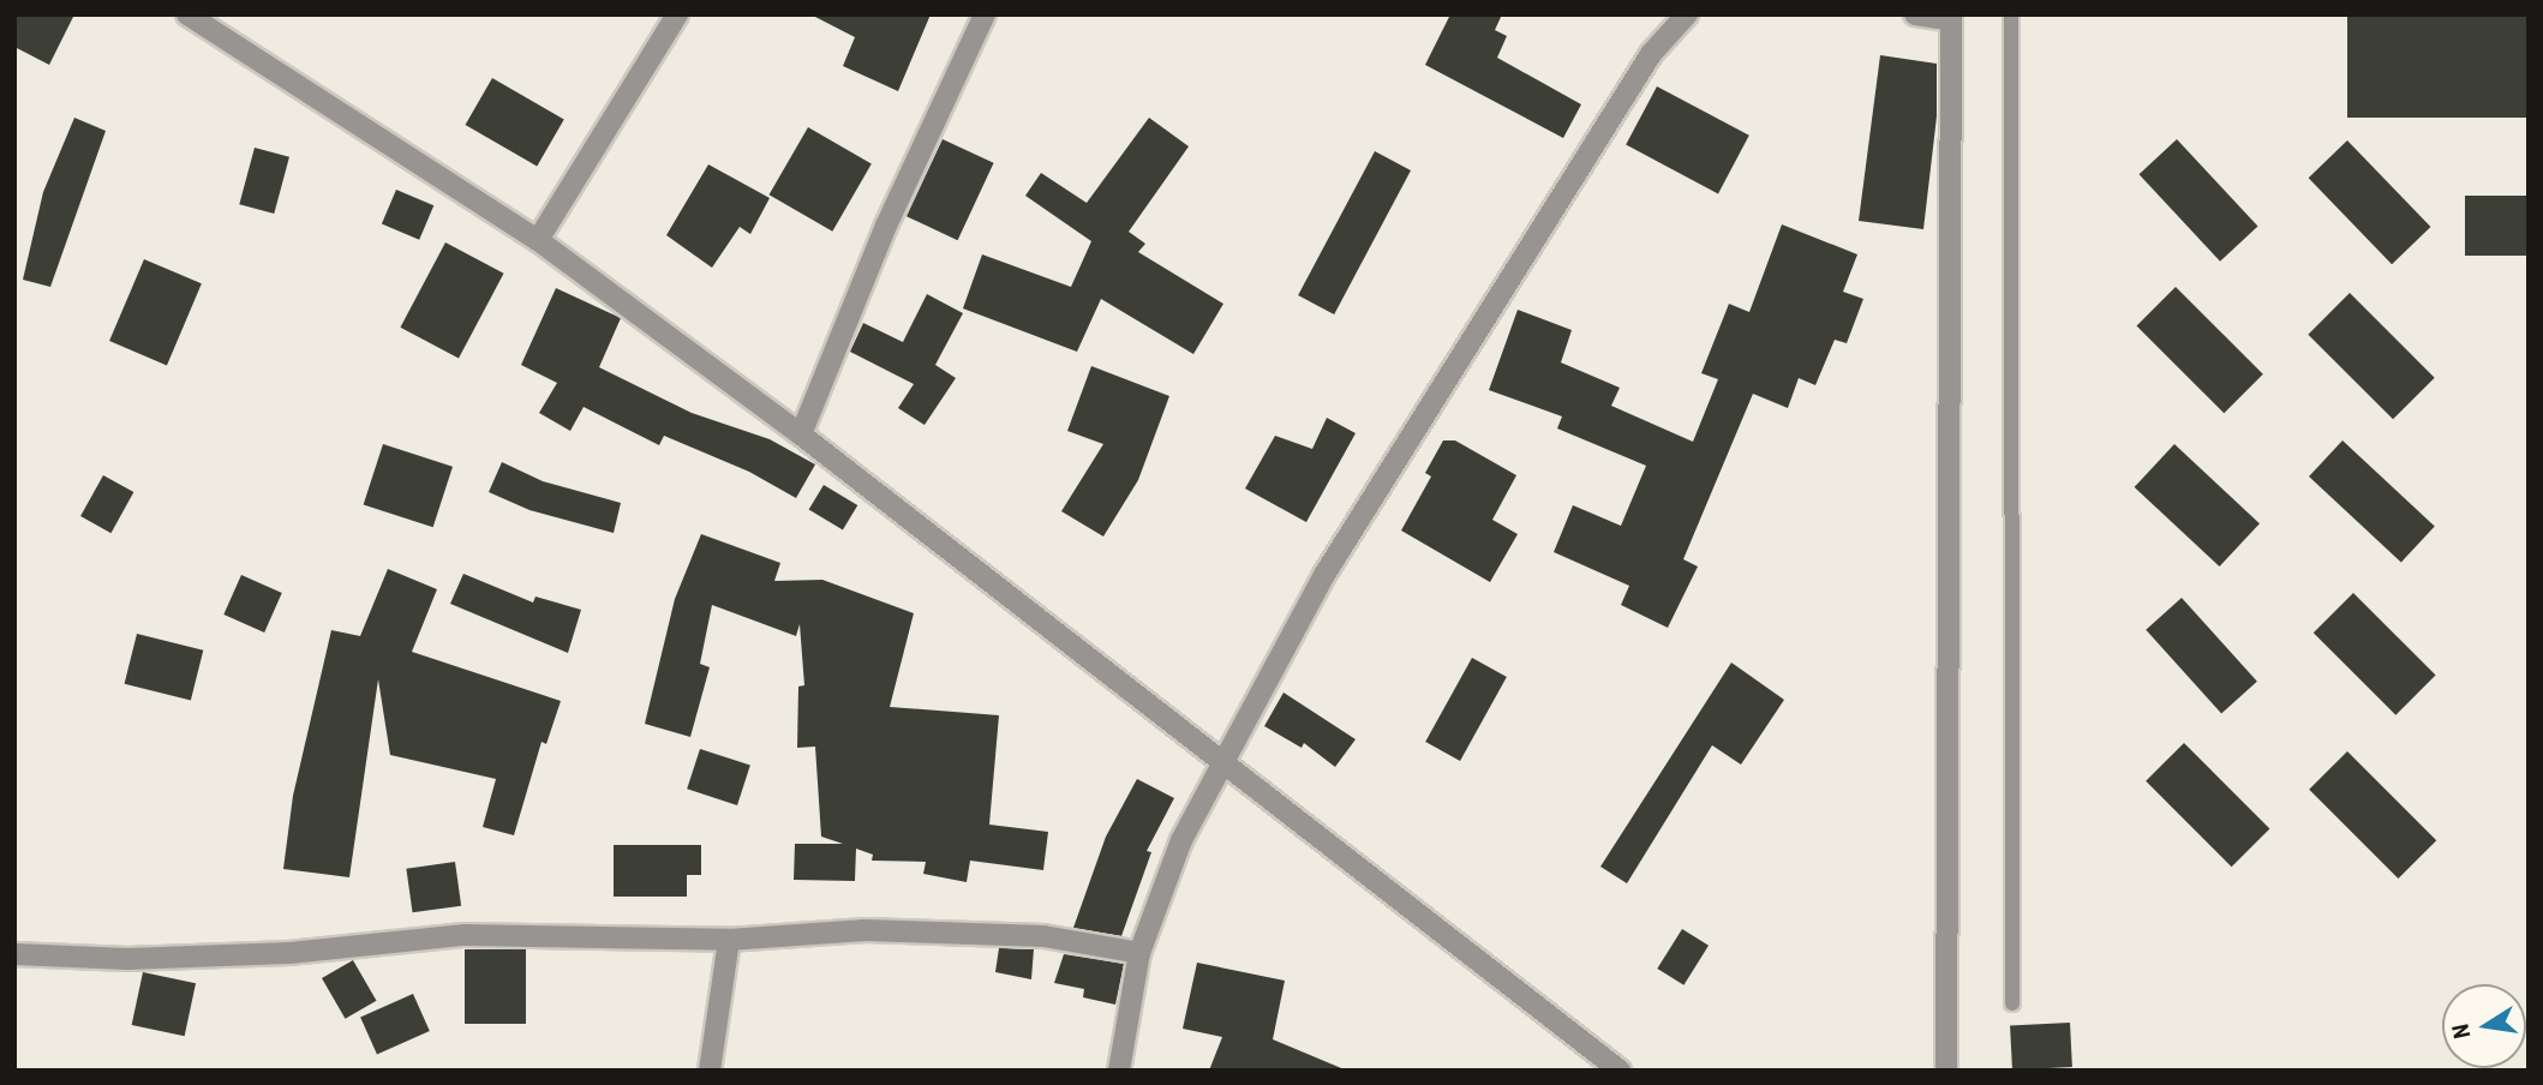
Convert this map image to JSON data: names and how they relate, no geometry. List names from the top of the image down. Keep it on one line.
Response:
{"north":"left"}
